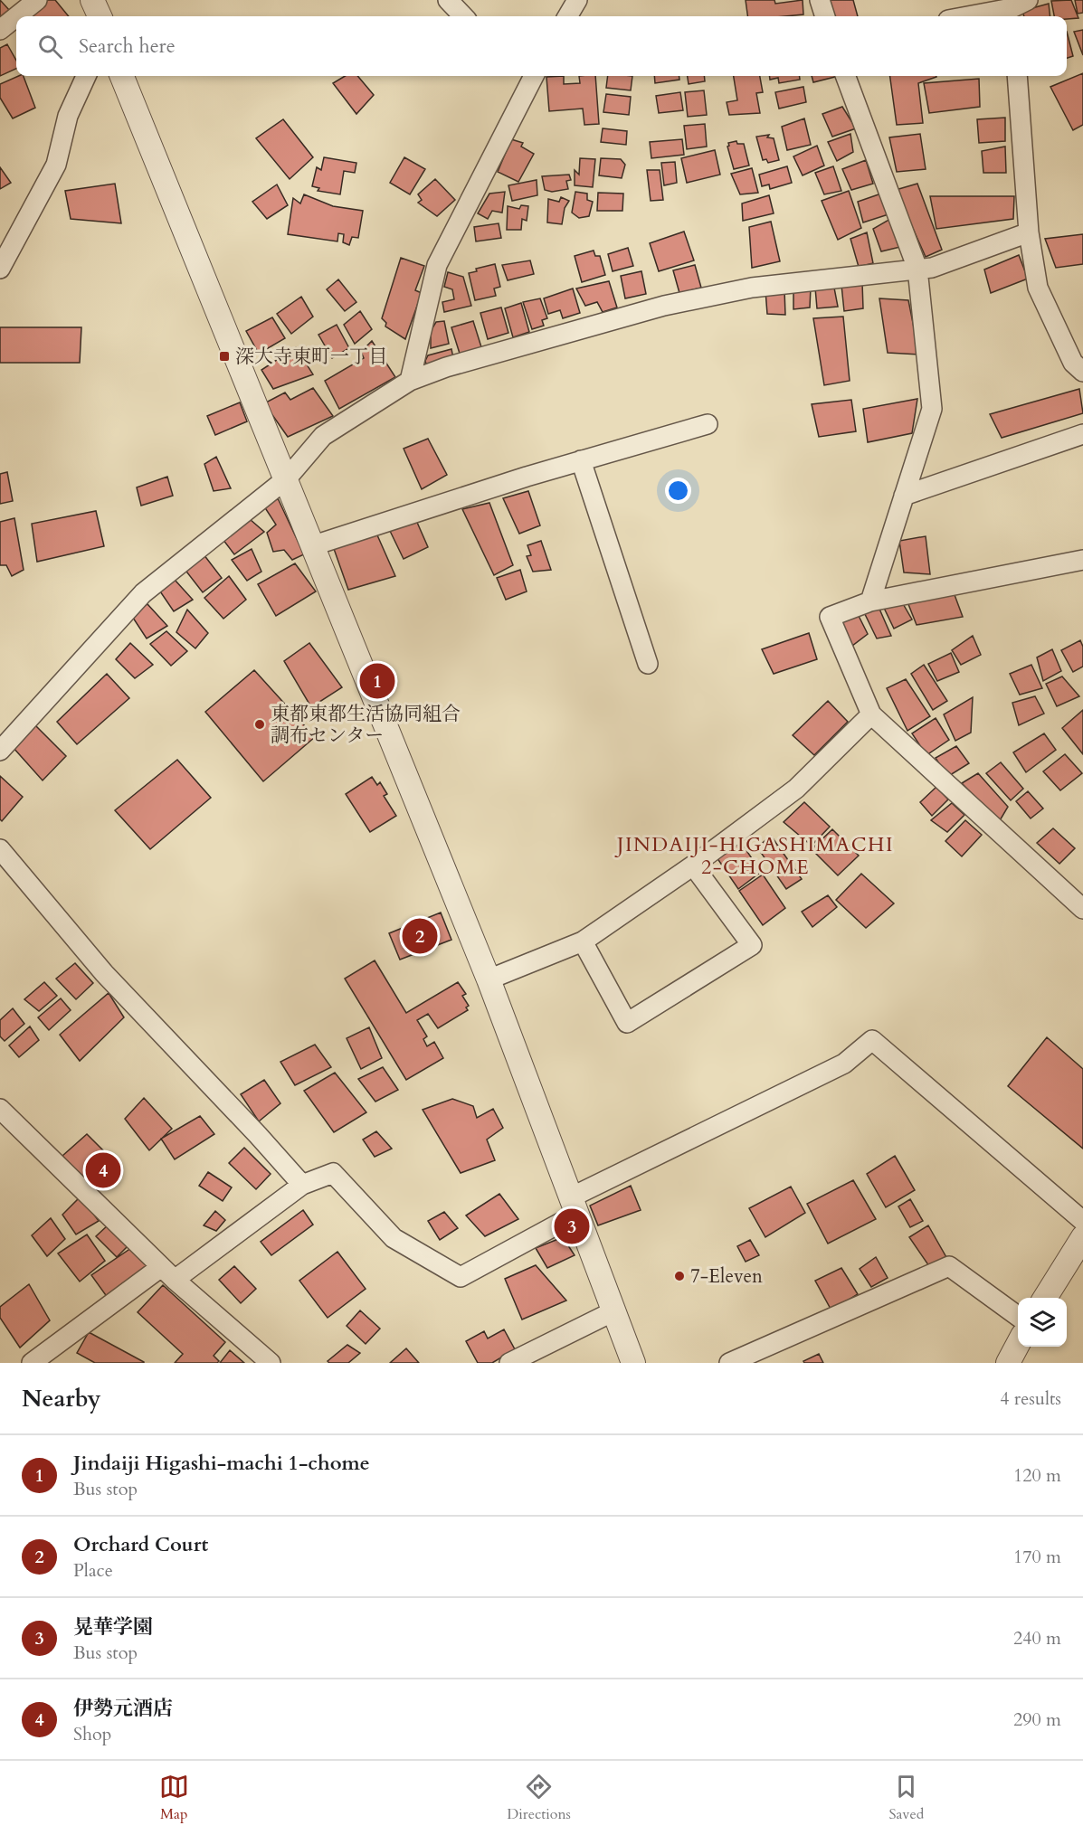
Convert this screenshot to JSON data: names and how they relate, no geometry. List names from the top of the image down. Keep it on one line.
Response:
{"districts":["JINDAIJI-HIGASHIMACHI 2-CHOME"],"places":{"transit":["深大寺東町一丁目"],"other":["東都東都生活協同組合 調布センター","7-Eleven"]},"page":{"search":"Search here","pins":["1","2","4","3"],"heading":["Nearby","4 results"],"list":[{"mark":"1","name":"Jindaiji Higashi-machi 1-chome","note":"Bus stop","value":"120 m"},{"mark":"2","name":"Orchard Court","note":"Place","value":"170 m"},{"mark":"3","name":"晃華学園","note":"Bus stop","value":"240 m"},{"mark":"4","name":"伊勢元酒店","note":"Shop","value":"290 m"}],"nav":["Map","Directions","Saved"]}}
